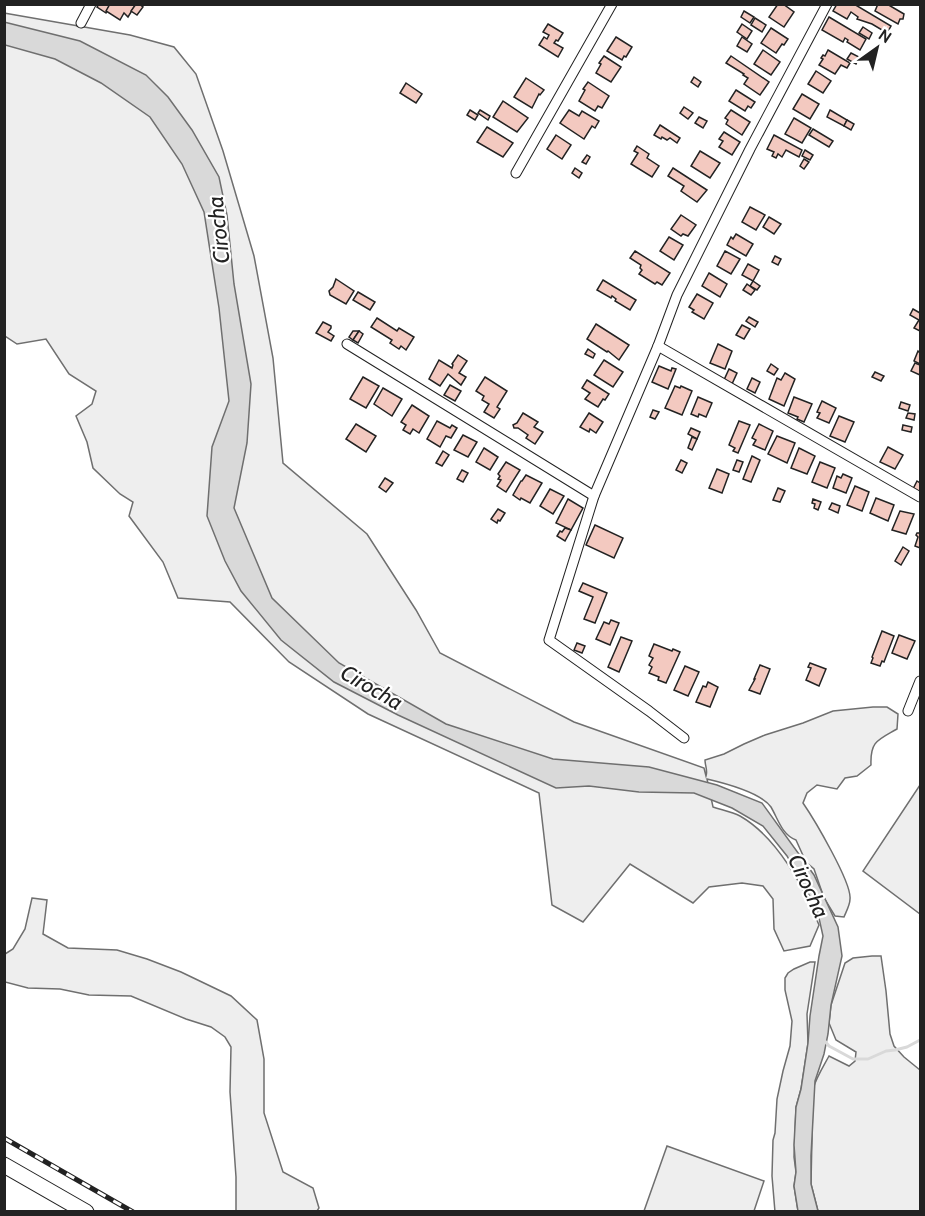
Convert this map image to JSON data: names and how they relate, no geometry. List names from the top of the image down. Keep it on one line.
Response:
{"water":["Cirocha"],"north":"top right"}
